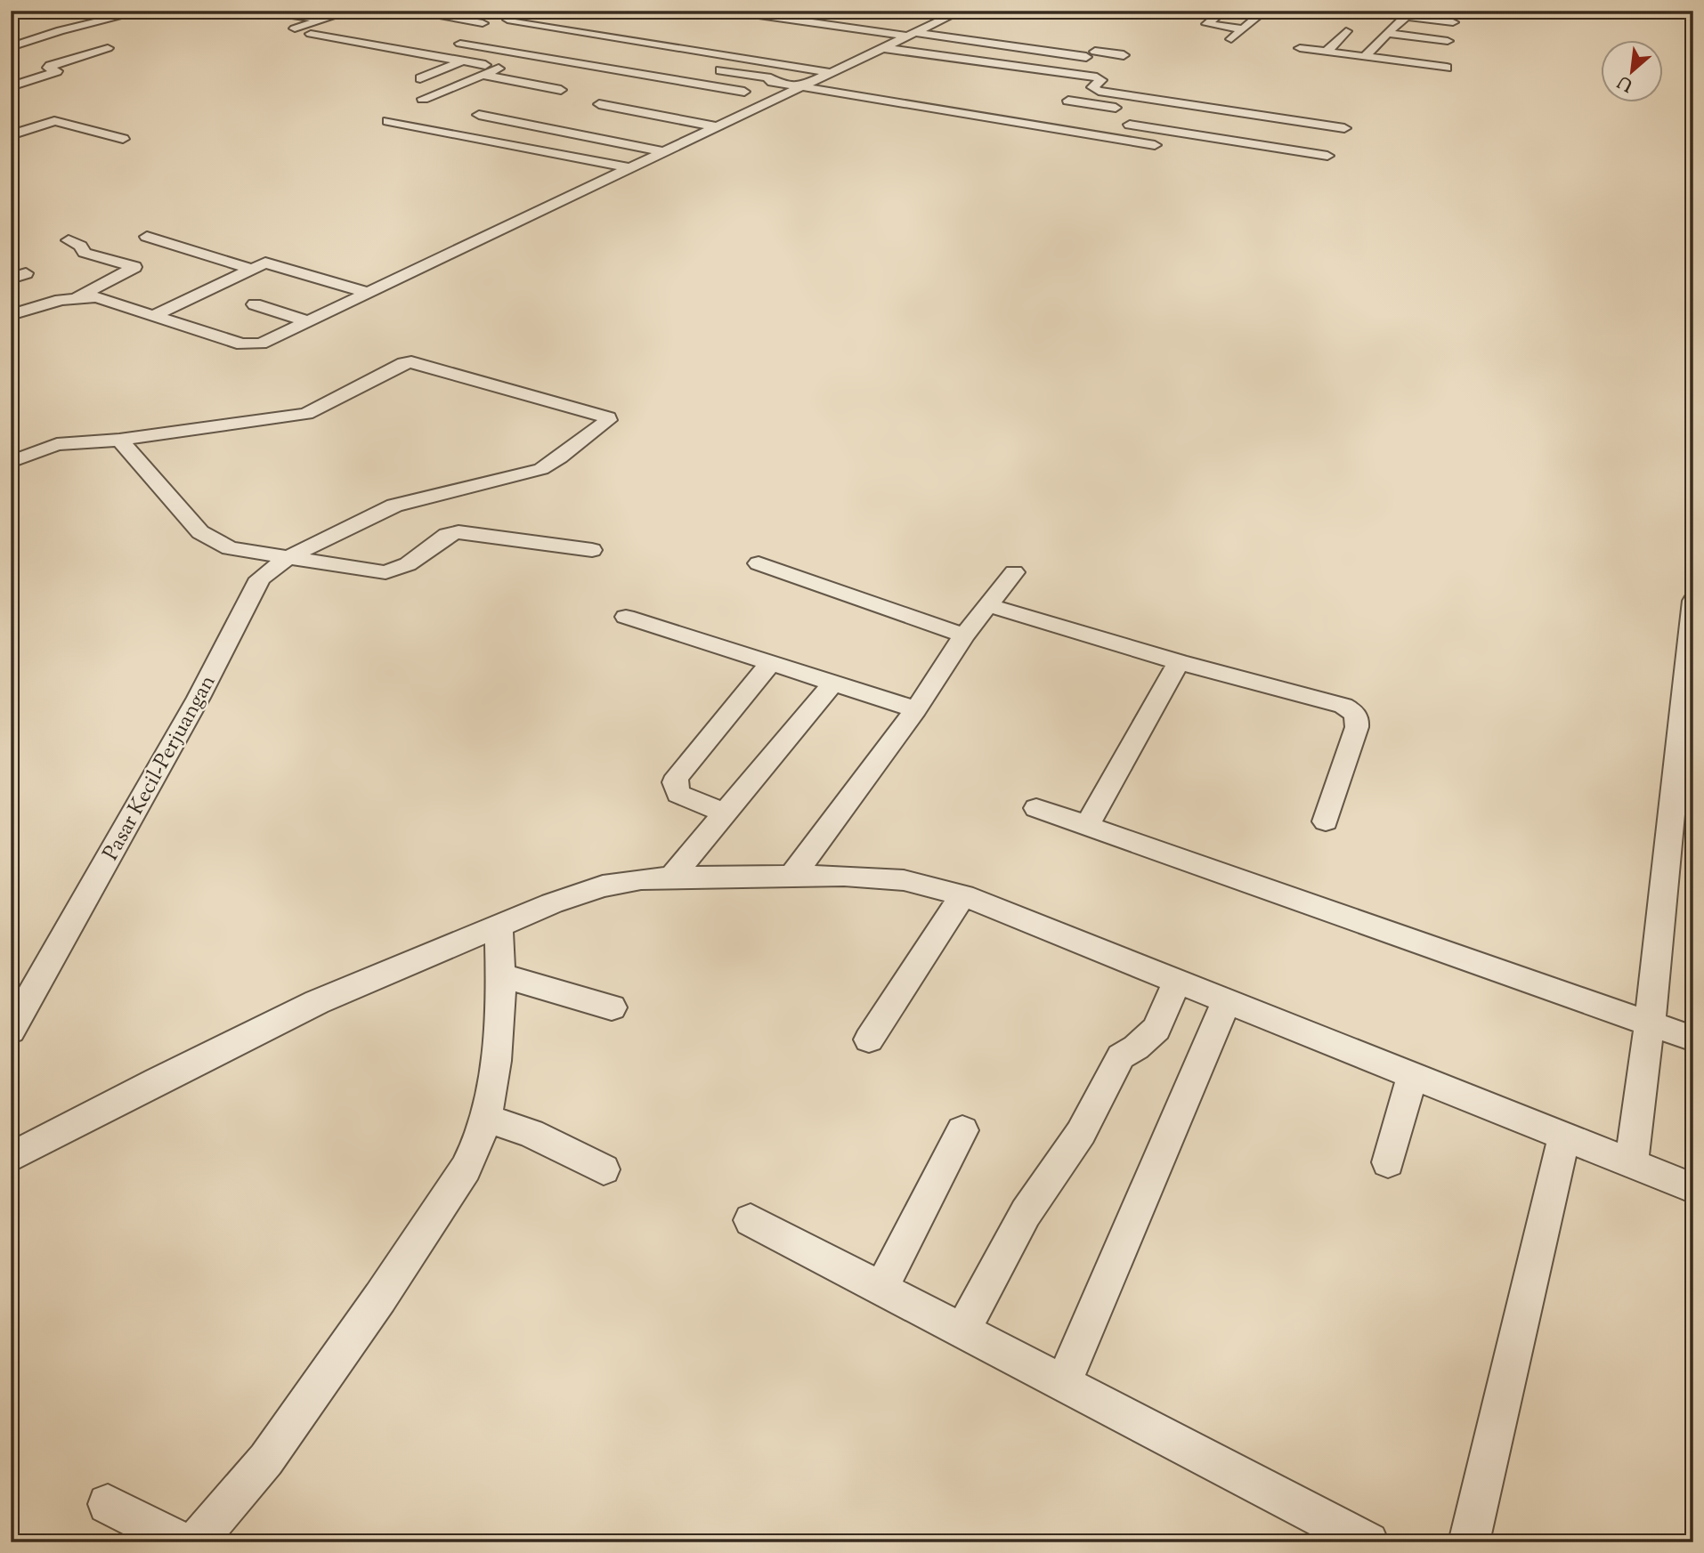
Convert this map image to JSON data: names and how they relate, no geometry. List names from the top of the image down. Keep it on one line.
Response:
{"streets":{"street":["Pasar Kecil-Perjuangan"]},"north":"bottom left"}
